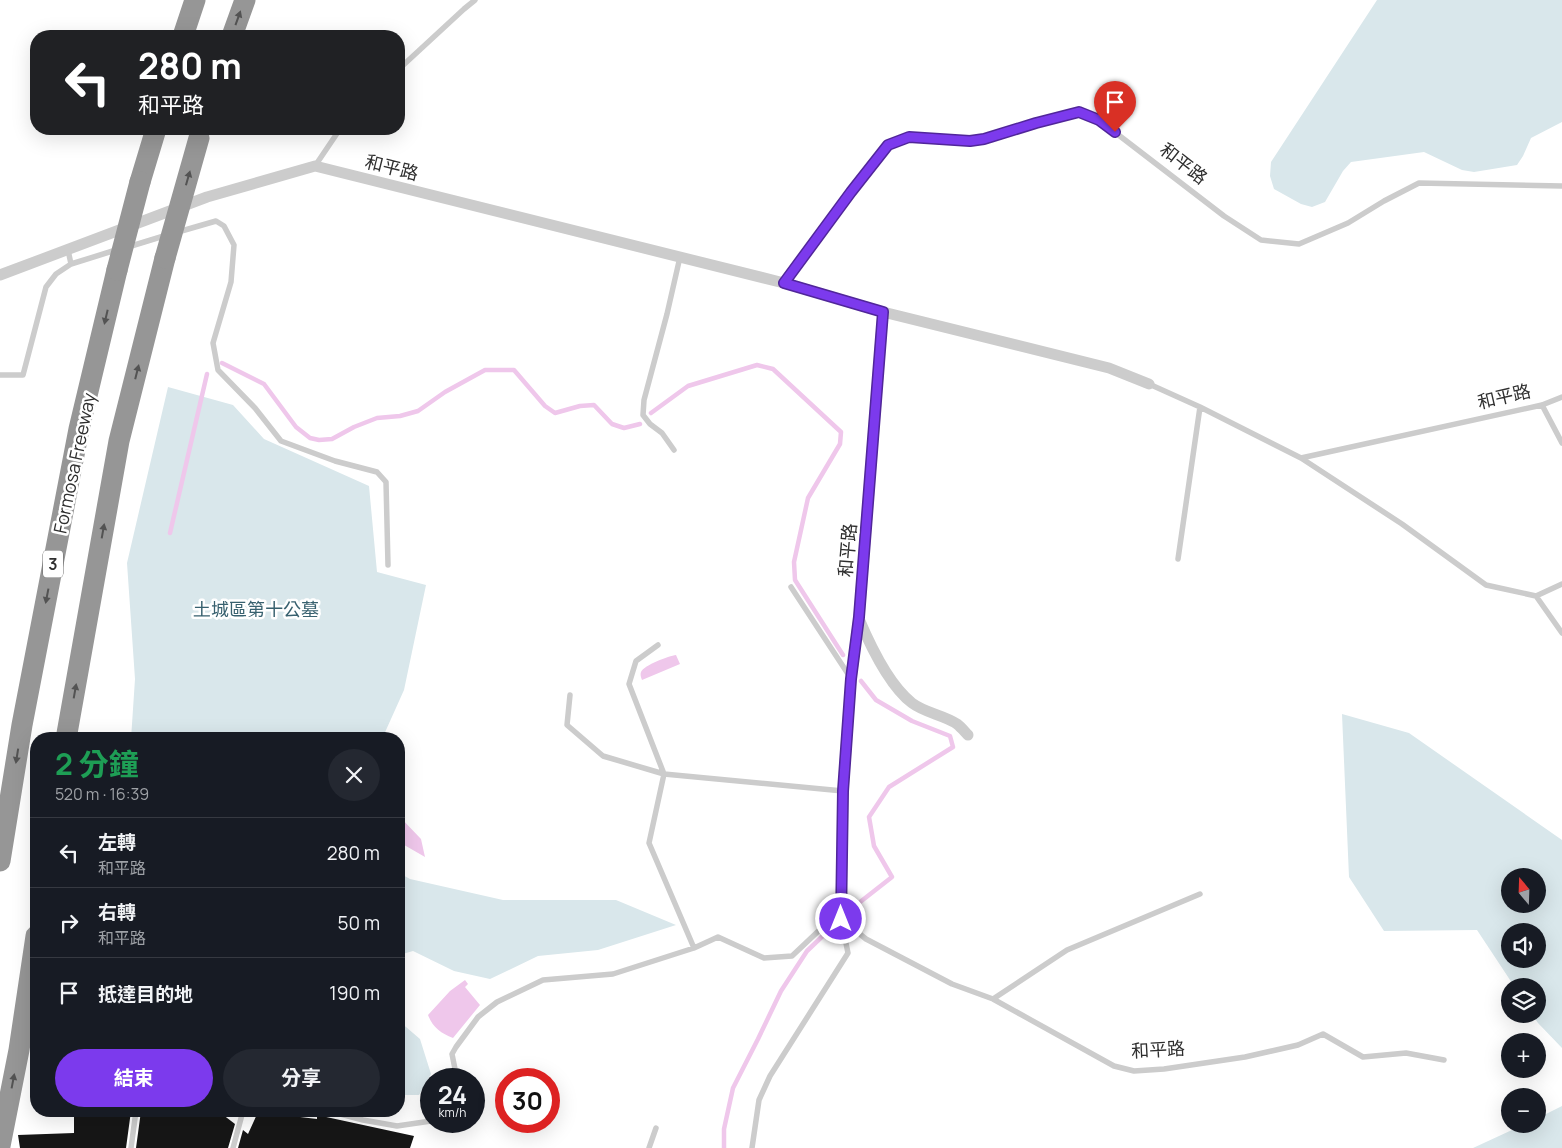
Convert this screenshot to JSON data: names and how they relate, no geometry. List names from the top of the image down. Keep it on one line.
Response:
{"streets":{"highway":["Formosa Freeway","3"],"street":["和平路"]},"parks":["土城區第十公墓"],"north":"top","page":{"turn":["280 m","和平路"],"heading":["2 分鐘","520 m · 16:39"],"list":[{"name":"左轉","note":"和平路","value":"280 m"},{"name":"右轉","note":"和平路","value":"50 m"},{"name":"抵達目的地","value":"190 m"}],"map_buttons":["+","−"],"buttons":["結束","分享"],"speed":"24 km/h","limit":"30"}}
